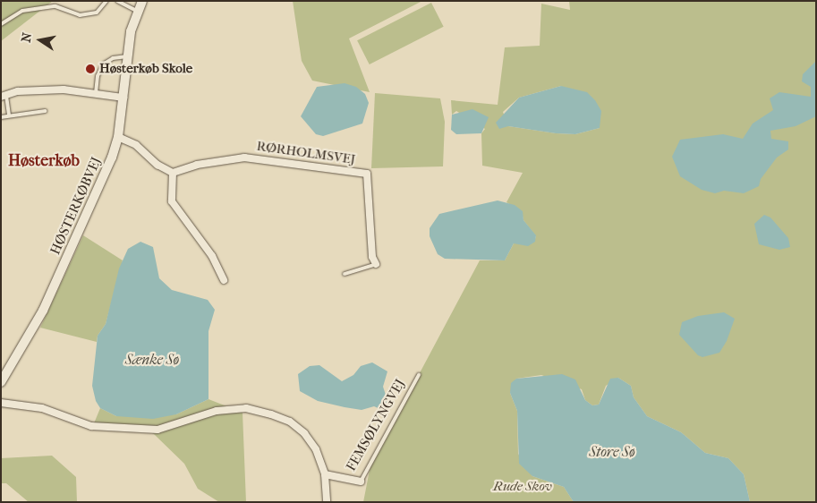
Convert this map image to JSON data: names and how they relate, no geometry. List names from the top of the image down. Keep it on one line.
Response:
{"streets":{"street":["RØRHOLMSVEJ","HØSTERKØBVEJ","FEMSØLYNGVEJ"]},"districts":["Høsterkøb"],"water":["Sænke Sø","Store Sø"],"parks":["Rude Skov"],"places":["Høsterkøb Skole"],"north":"left"}
